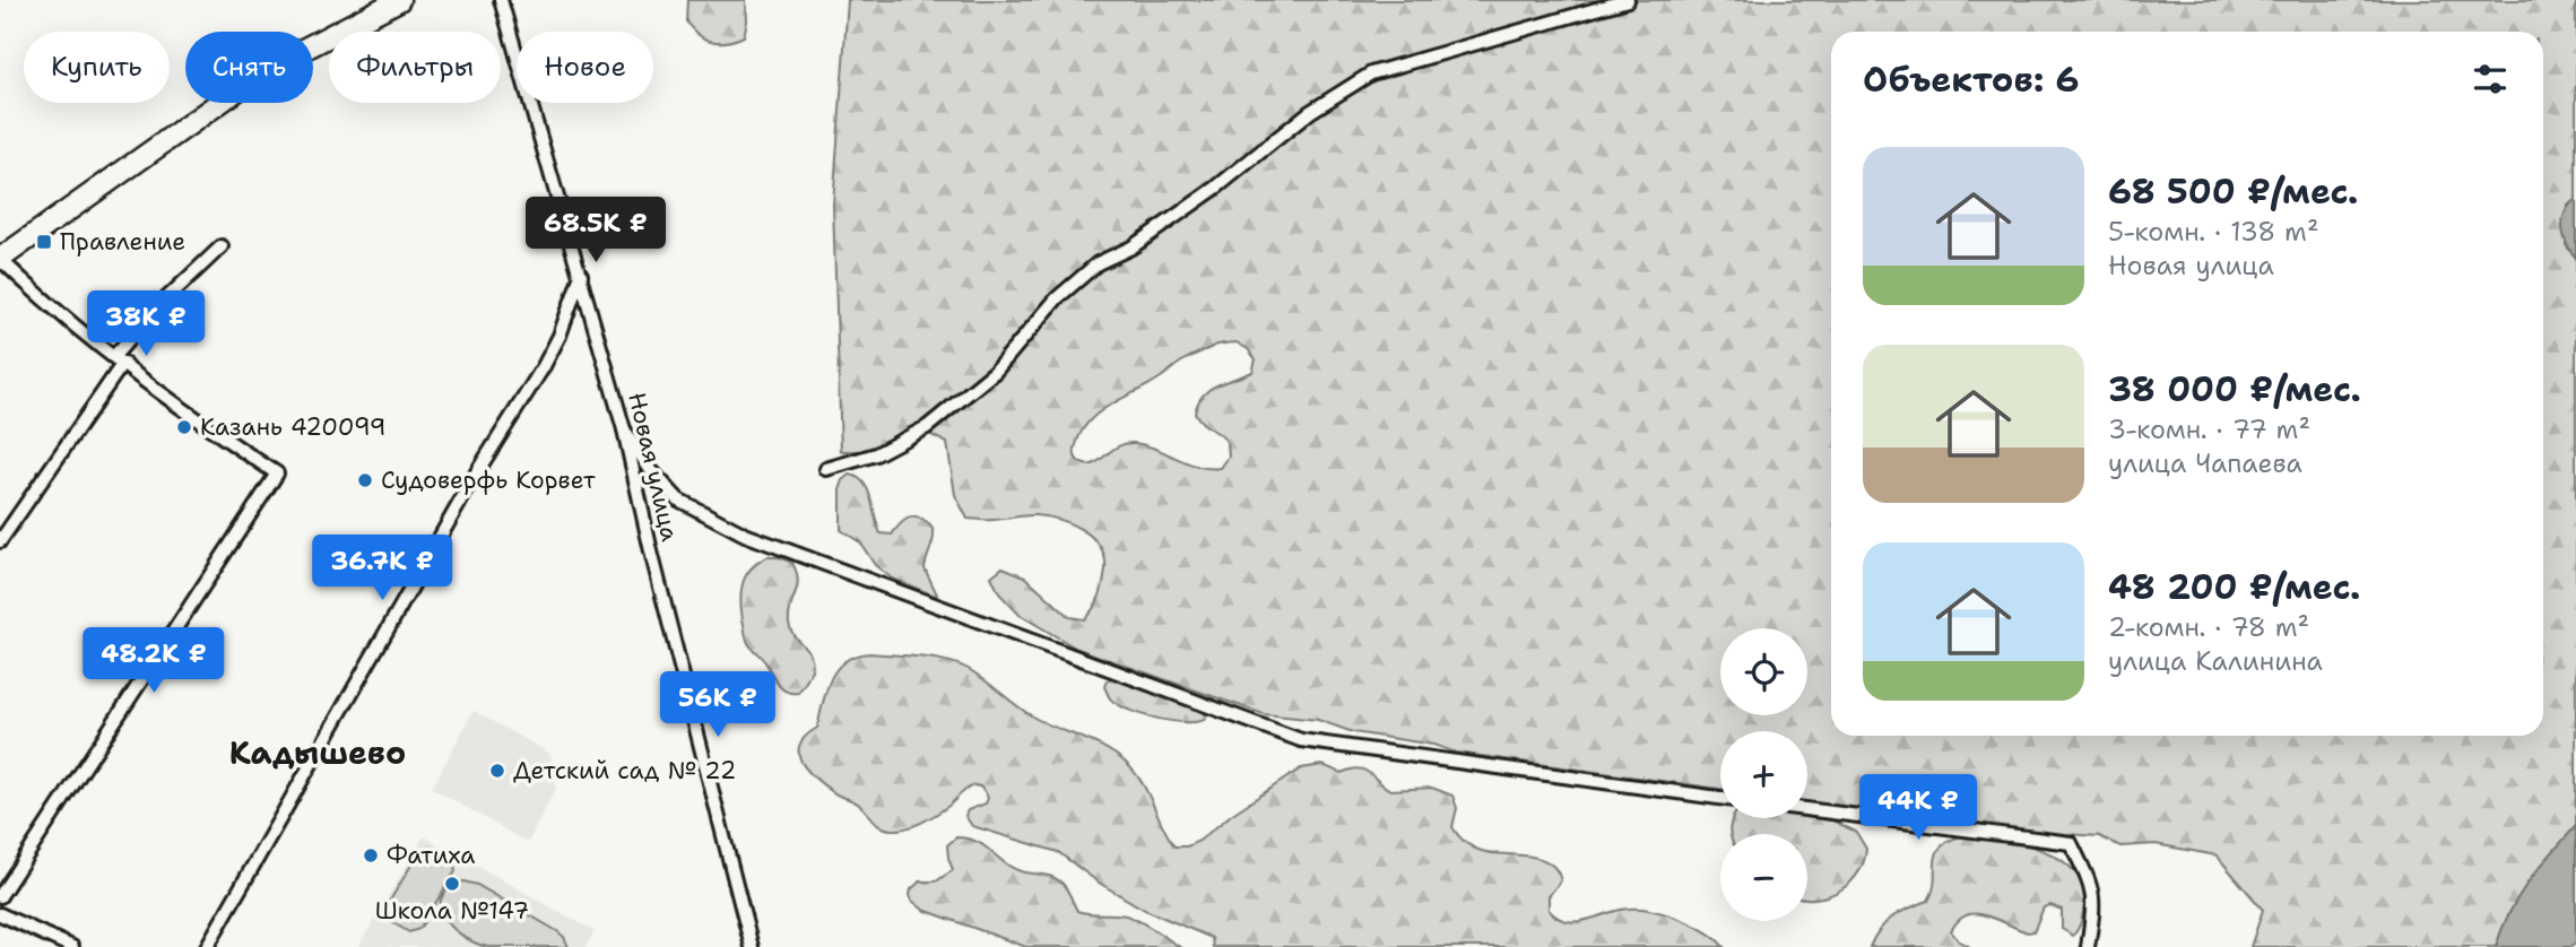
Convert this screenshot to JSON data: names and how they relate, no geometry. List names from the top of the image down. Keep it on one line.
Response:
{"streets":{"street":["Новая улица"]},"districts":["Кадышево"],"places":{"transit":["Правление"],"other":["Казань 420099","Судоверфь Корвет","Детский сад № 22","Фатиха","Школа №147"]},"page":{"chip":["Купить","Снять","Фильтры","Новое"],"heading":"Объектов: 6","list":[{"name":"68 500 ₽/мес.","note":"5-комн. · 138 m² · Новая улица"},{"name":"38 000 ₽/мес.","note":"3-комн. · 77 m² · улица Чапаева"},{"name":"48 200 ₽/мес.","note":"2-комн. · 78 m² · улица Калинина"}],"price":["68.5K ₽","38K ₽","36.7K ₽","48.2K ₽","56K ₽","44K ₽"],"map_buttons":["+","−"]}}
